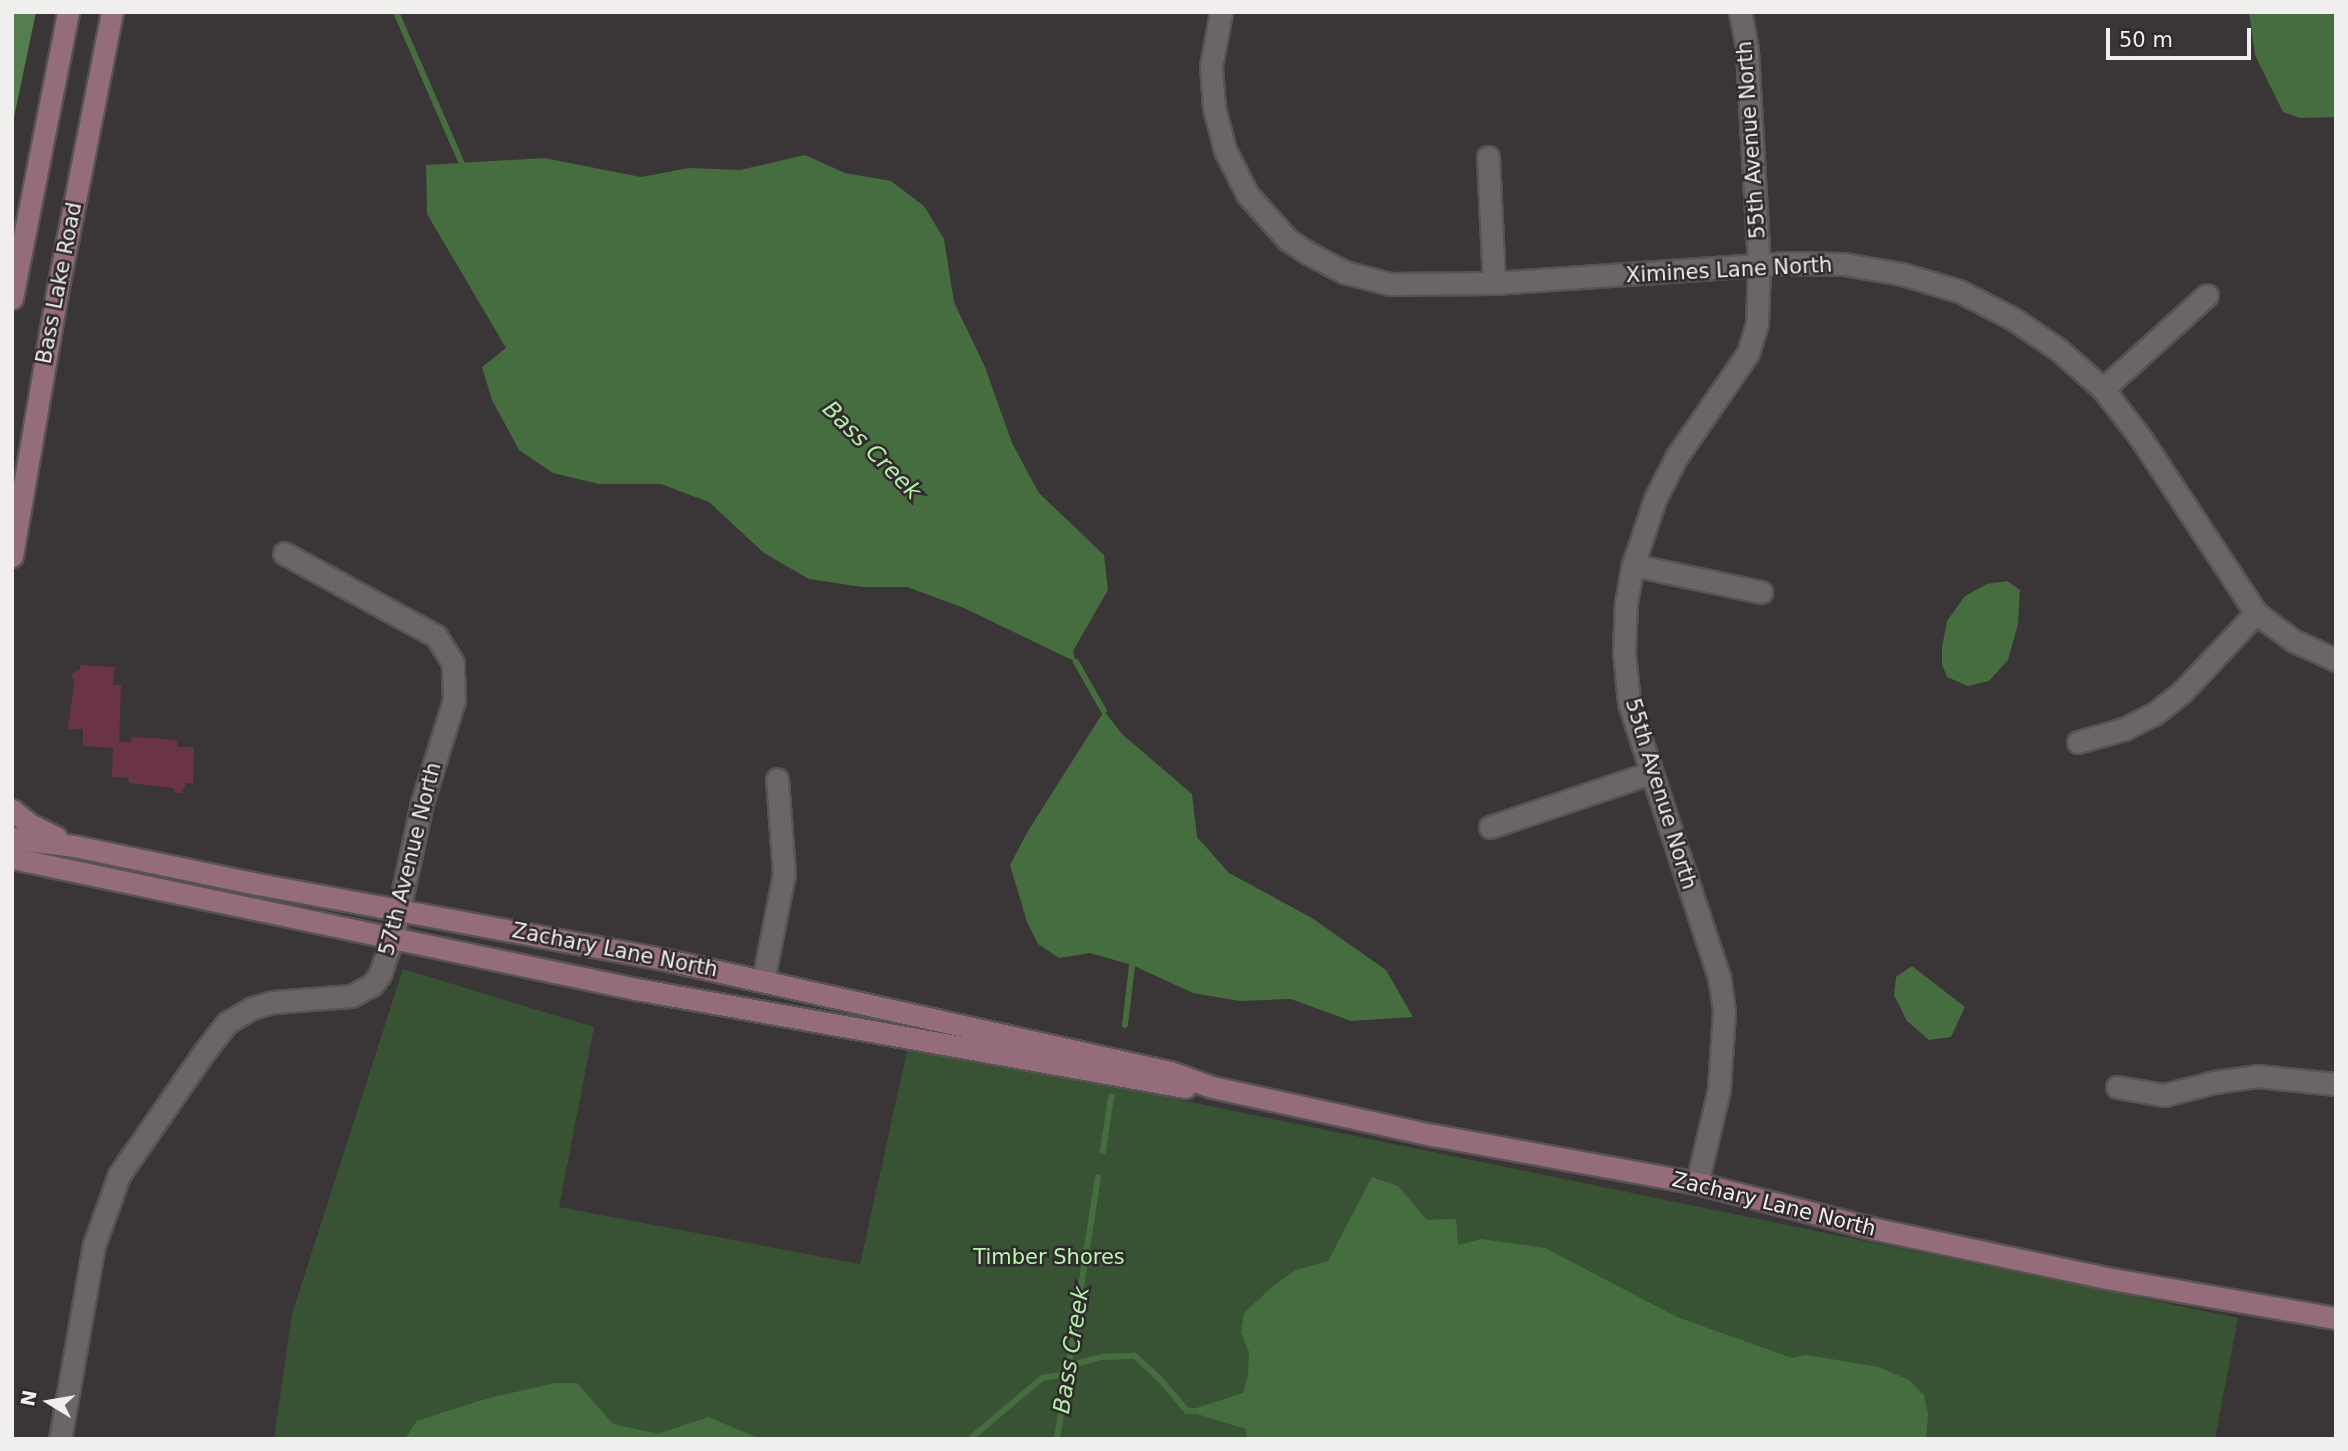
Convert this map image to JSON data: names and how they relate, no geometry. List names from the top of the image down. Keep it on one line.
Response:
{"streets":{"street":["55th Avenue North","Ximines Lane North","Bass Lake Road","57th Avenue North","Zachary Lane North"]},"crossings":[["55th Avenue North","Ximines Lane North"],["55th Avenue North","Zachary Lane North"],["57th Avenue North","Zachary Lane North"]],"water":["Bass Creek"],"parks":["Timber Shores"],"scale_bar":"50 m","north":"left"}
